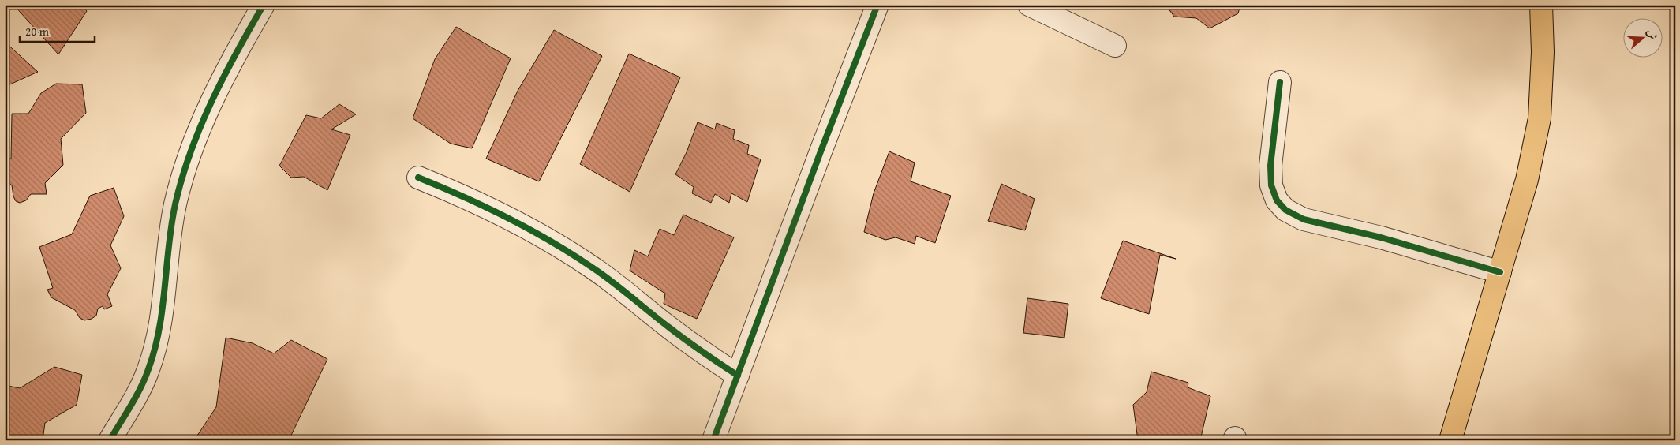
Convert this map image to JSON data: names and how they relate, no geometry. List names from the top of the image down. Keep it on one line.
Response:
{"scale_bar":"20 m","north":"right"}
